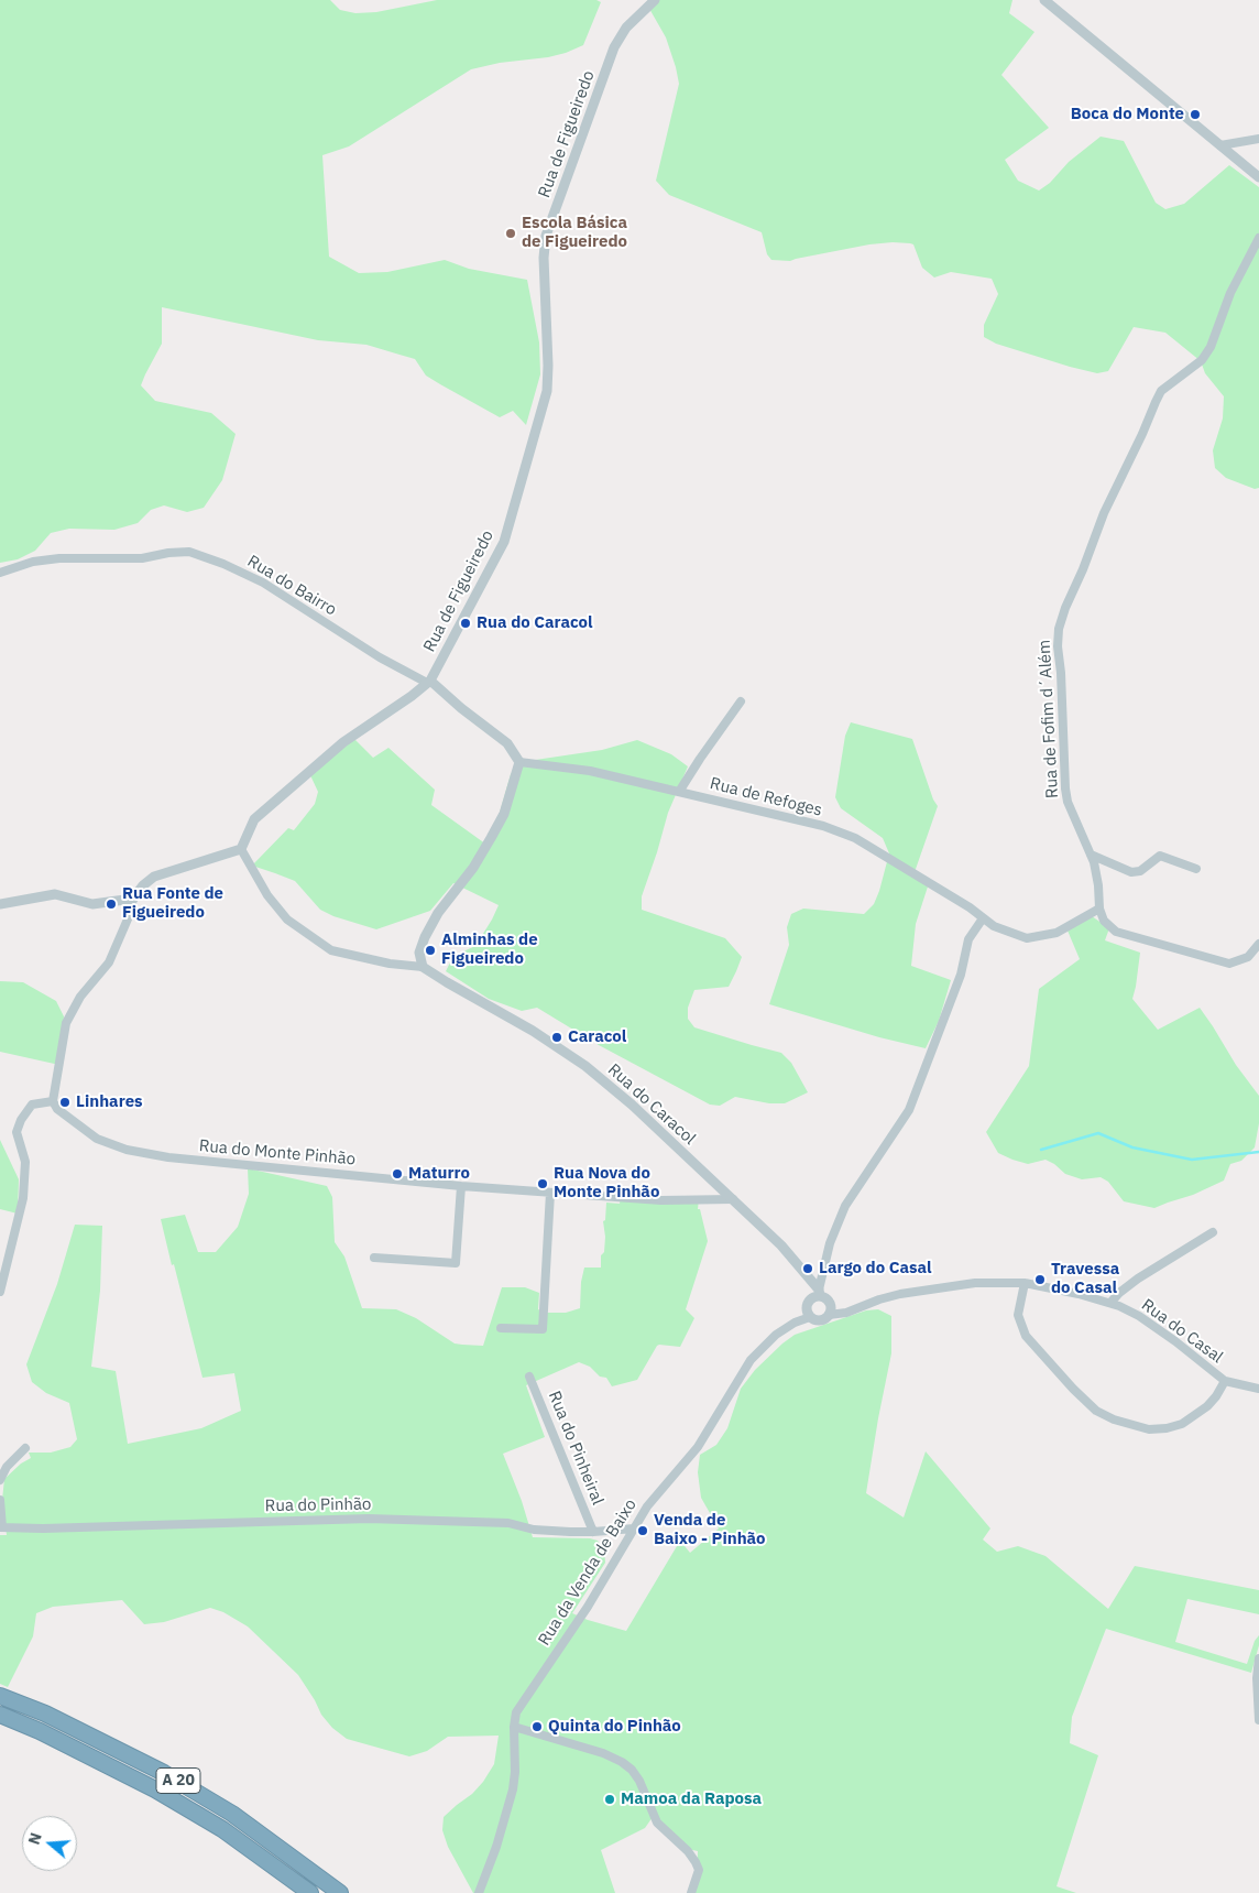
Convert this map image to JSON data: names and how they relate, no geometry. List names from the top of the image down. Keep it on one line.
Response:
{"streets":{"highway":["A 20"],"street":["Rua de Figueiredo","Rua do Bairro","Rua de Fofim d´Além","Rua de Refoges","Rua do Caracol","Rua do Monte Pinhão","Rua do Casal","Rua do Pinheiral","Rua do Pinhão","Rua da Venda de Baixo"]},"crossings":[["Rua de Figueiredo","Rua do Bairro"],["Rua do Caracol","Rua do Monte Pinhão"],["Rua do Caracol","Rua do Casal"],["Rua do Caracol","Rua da Venda de Baixo"],["Rua do Casal","Rua da Venda de Baixo"],["Rua do Pinheiral","Rua do Pinhão"],["Rua do Pinhão","Rua da Venda de Baixo"]],"places":["Boca do Monte","Escola Básica de Figueiredo","Rua do Caracol","Rua Fonte de Figueiredo","Alminhas de Figueiredo","Caracol","Linhares","Maturro","Rua Nova do Monte Pinhão","Largo do Casal","Travessa do Casal","Venda de Baixo - Pinhão","Quinta do Pinhão","Mamoa da Raposa"],"north":"left"}
